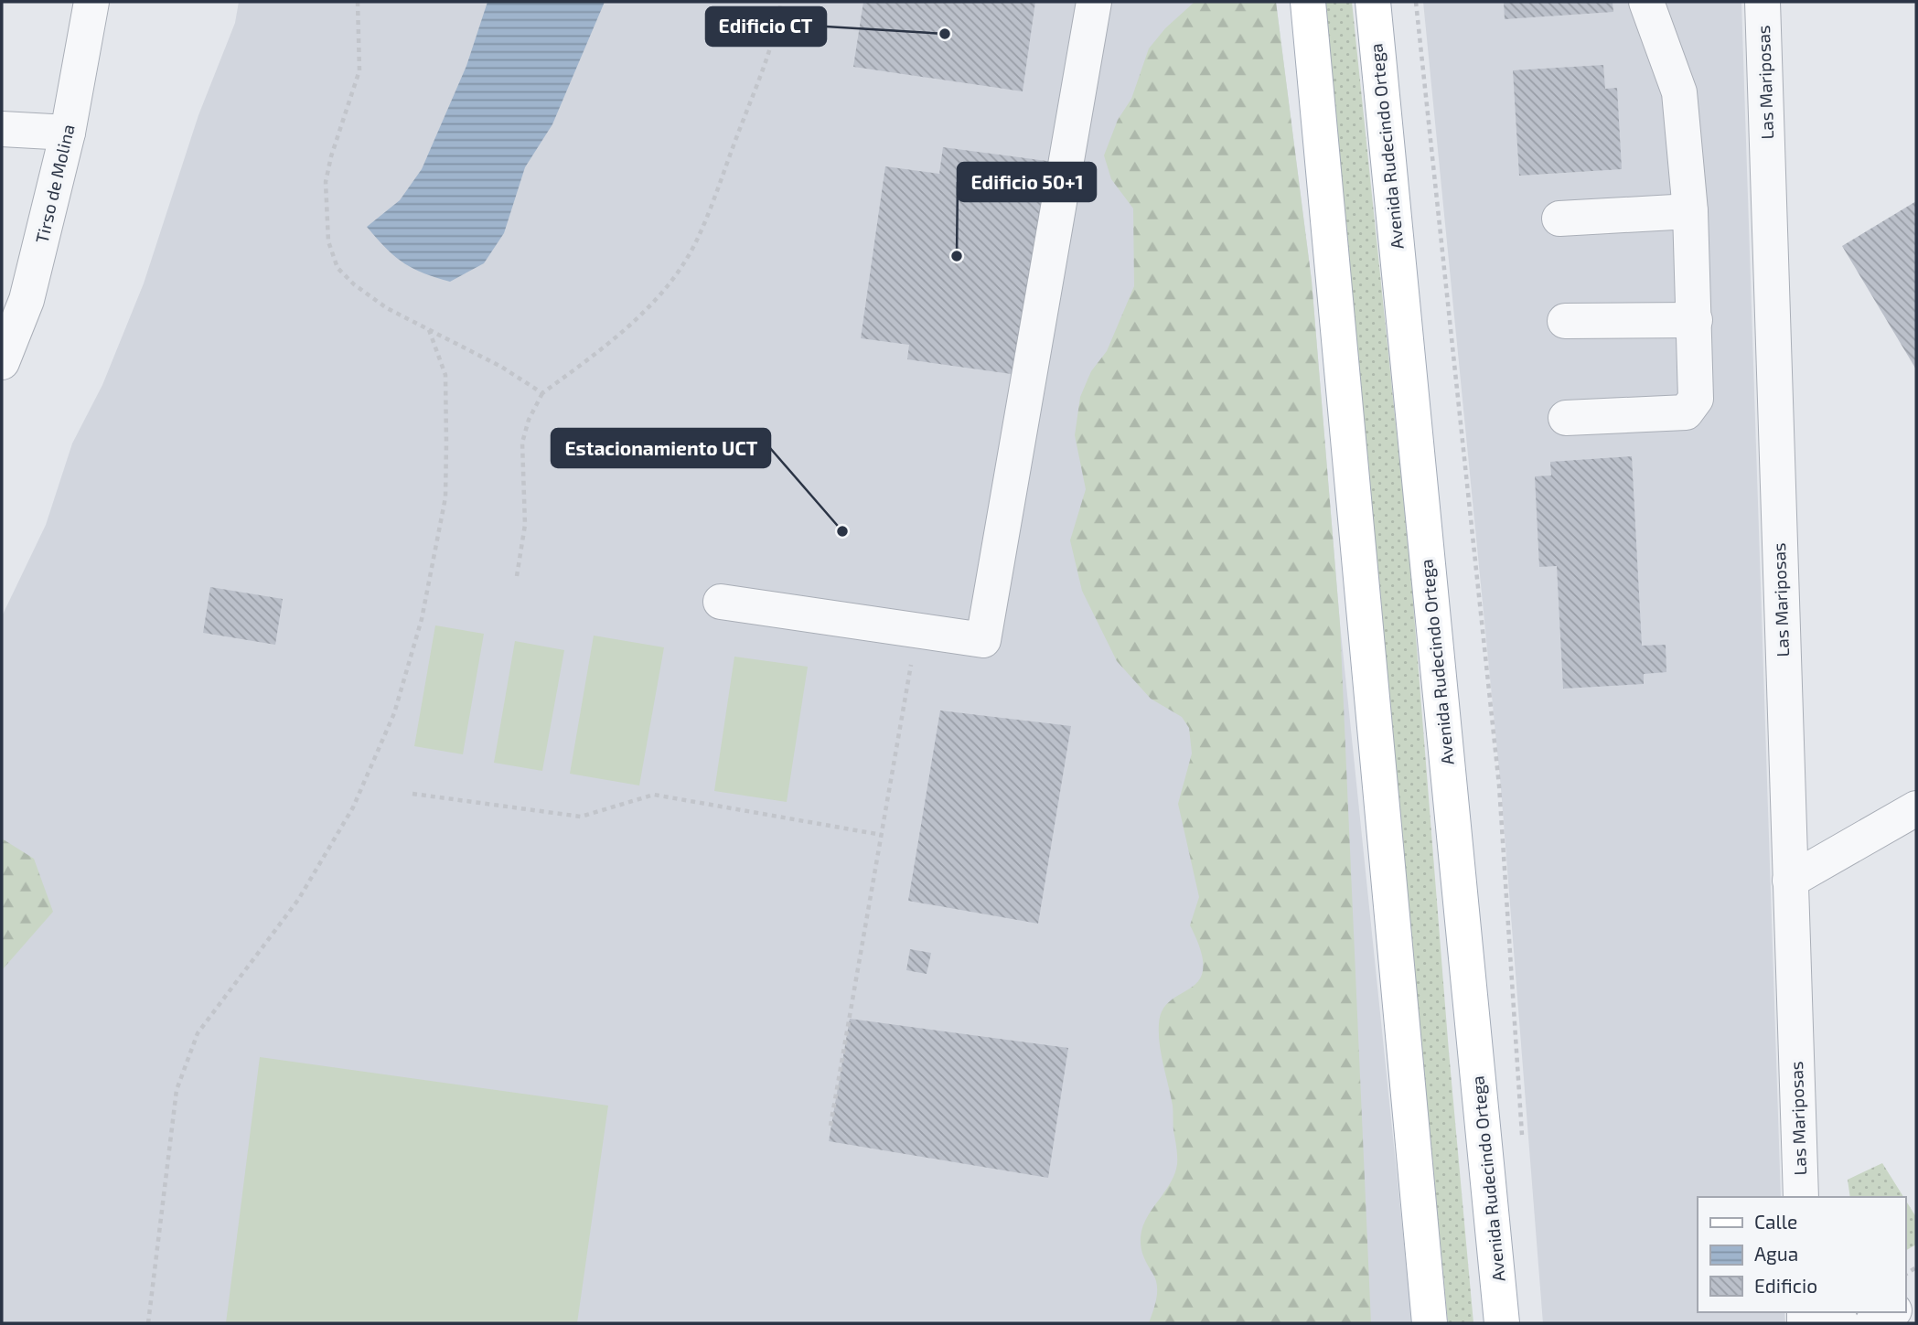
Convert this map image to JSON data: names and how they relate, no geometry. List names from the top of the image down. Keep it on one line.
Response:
{"streets":{"main road":["Avenida Rudecindo Ortega"],"street":["Las Mariposas","Tirso de Molina"]},"places":["Edificio CT","Edificio 50+1","Estacionamiento UCT"],"legend":["Calle","Agua","Edificio"]}
